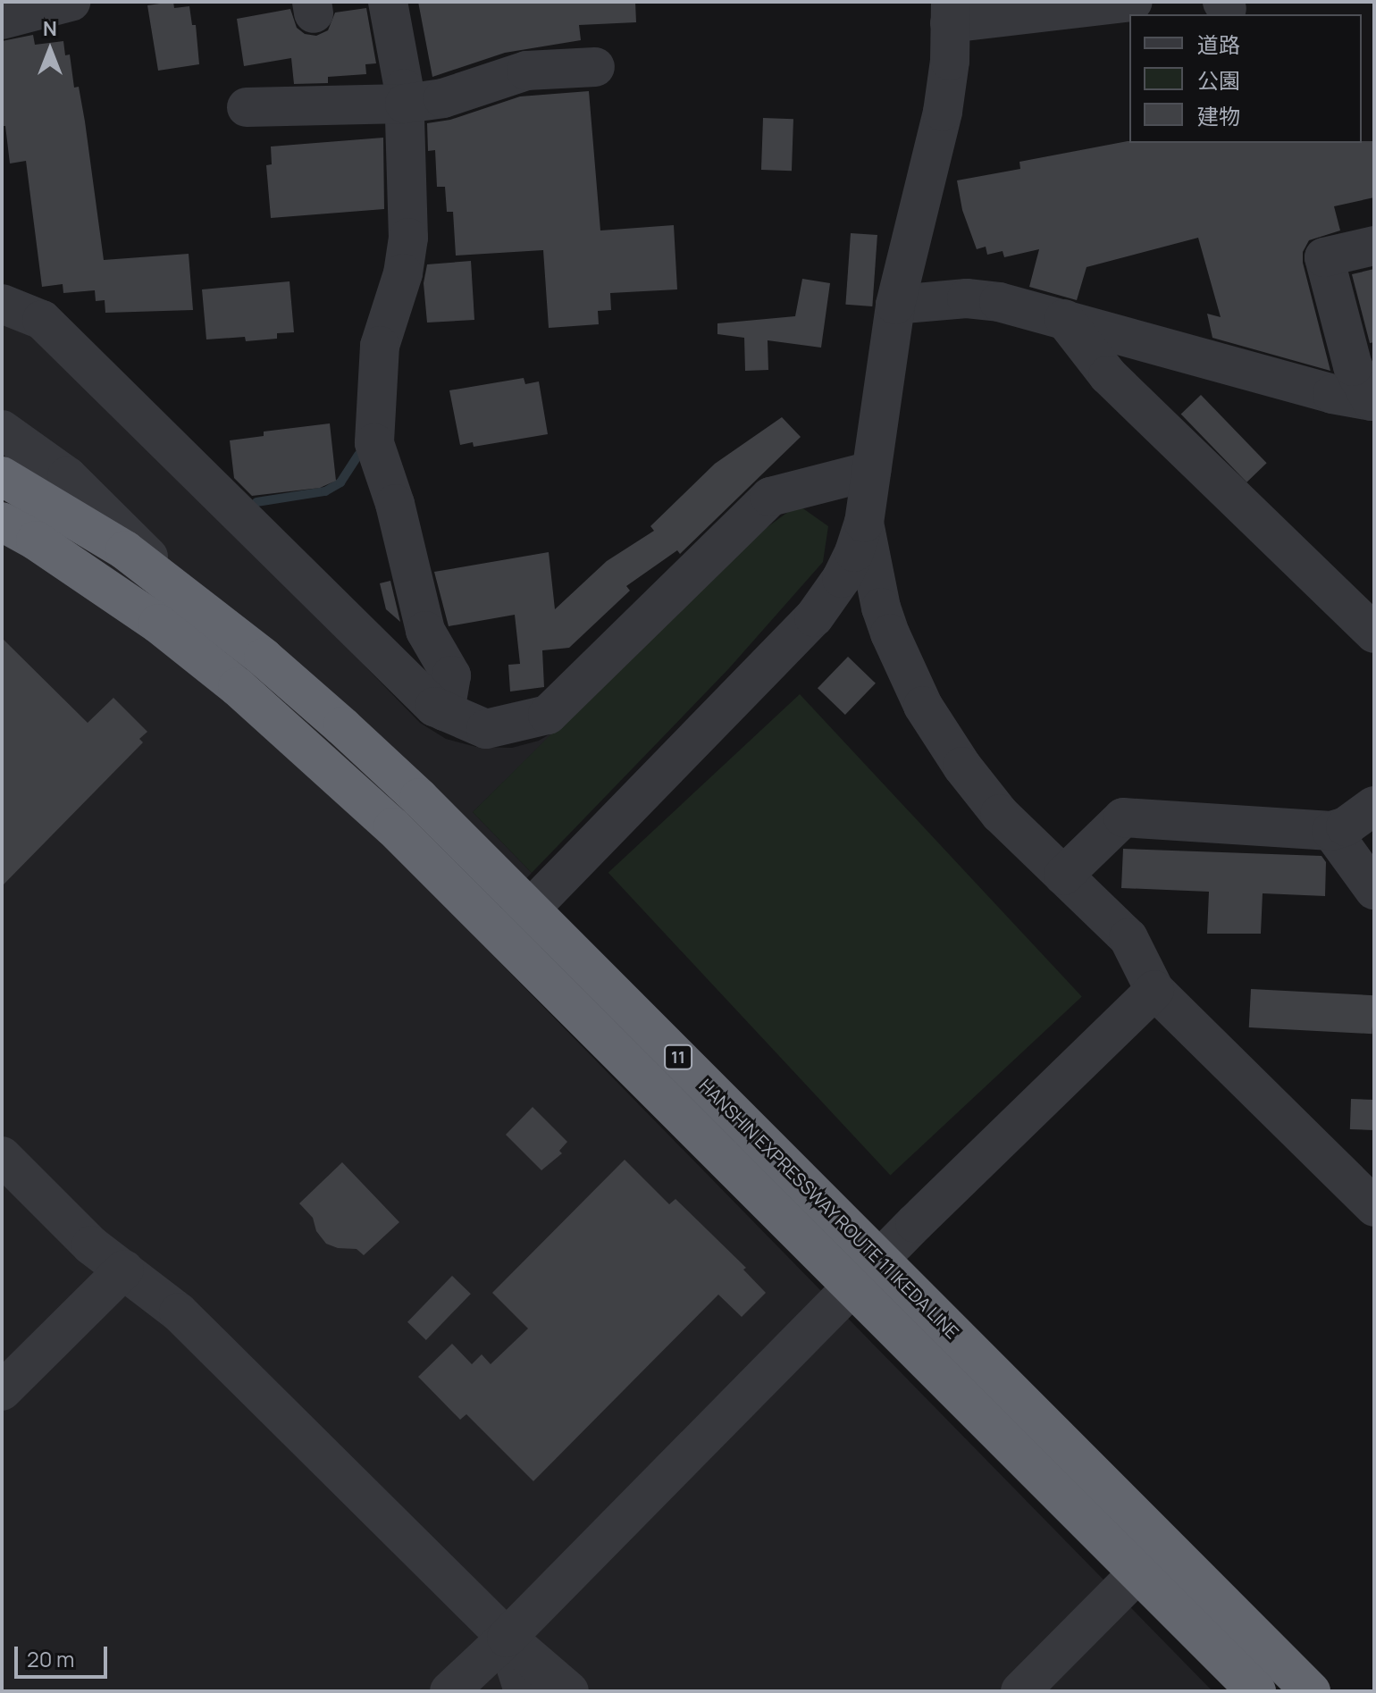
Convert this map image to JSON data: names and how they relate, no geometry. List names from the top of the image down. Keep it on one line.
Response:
{"streets":{"highway":["11","HANSHIN EXPRESSWAY ROUTE 11 IKEDA LINE"]},"legend":["道路","公園","建物"],"scale_bar":"20 m","north":"top"}
